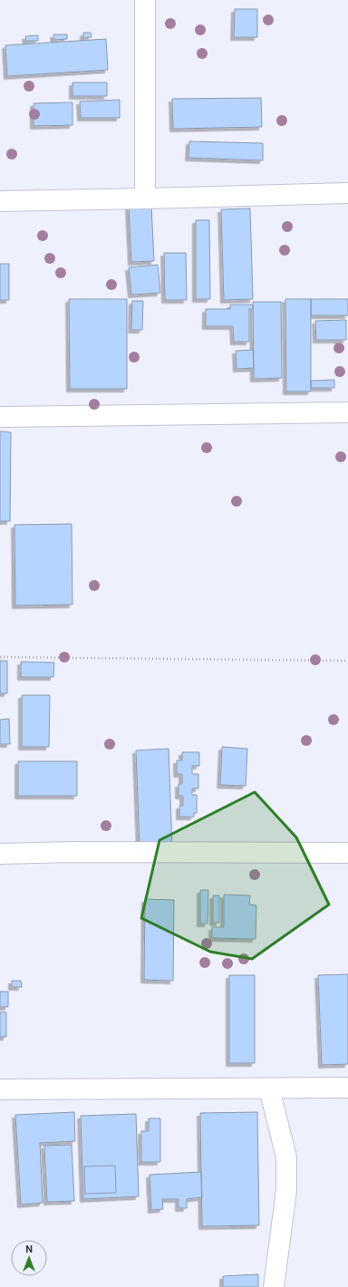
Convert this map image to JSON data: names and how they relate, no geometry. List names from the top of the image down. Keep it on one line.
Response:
{"north":"top"}
